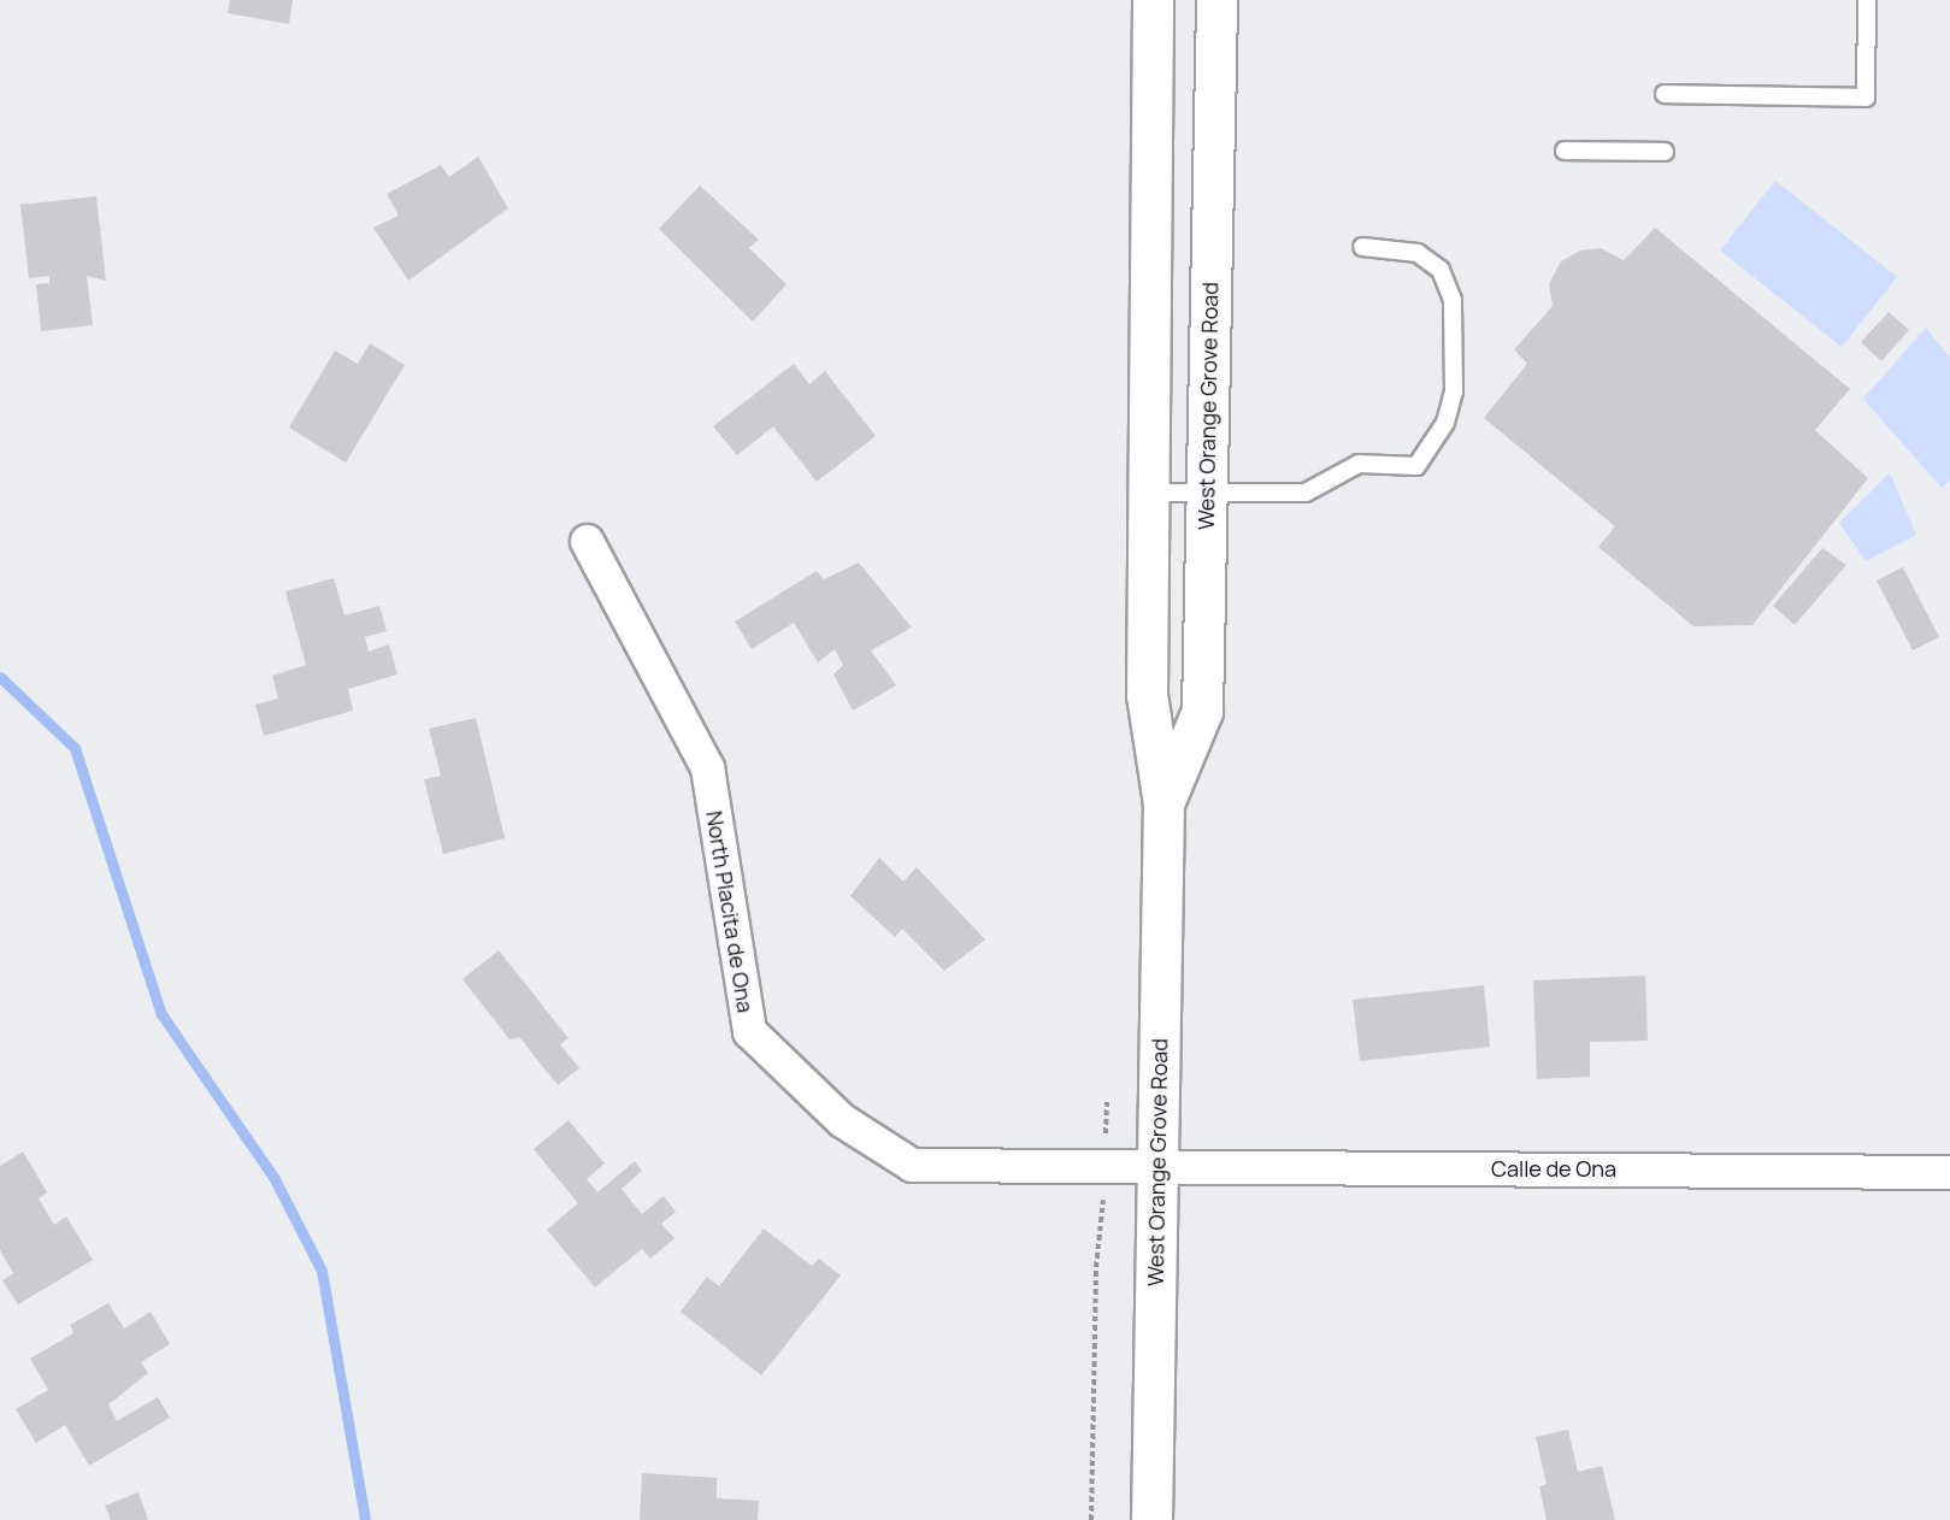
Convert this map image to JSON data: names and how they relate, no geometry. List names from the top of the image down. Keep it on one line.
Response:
{"streets":{"main road":["West Orange Grove Road"],"street":["North Placita de Ona","Calle de Ona"]},"crossings":[["West Orange Grove Road","North Placita de Ona"],["West Orange Grove Road","Calle de Ona"],["North Placita de Ona","Calle de Ona"]]}
